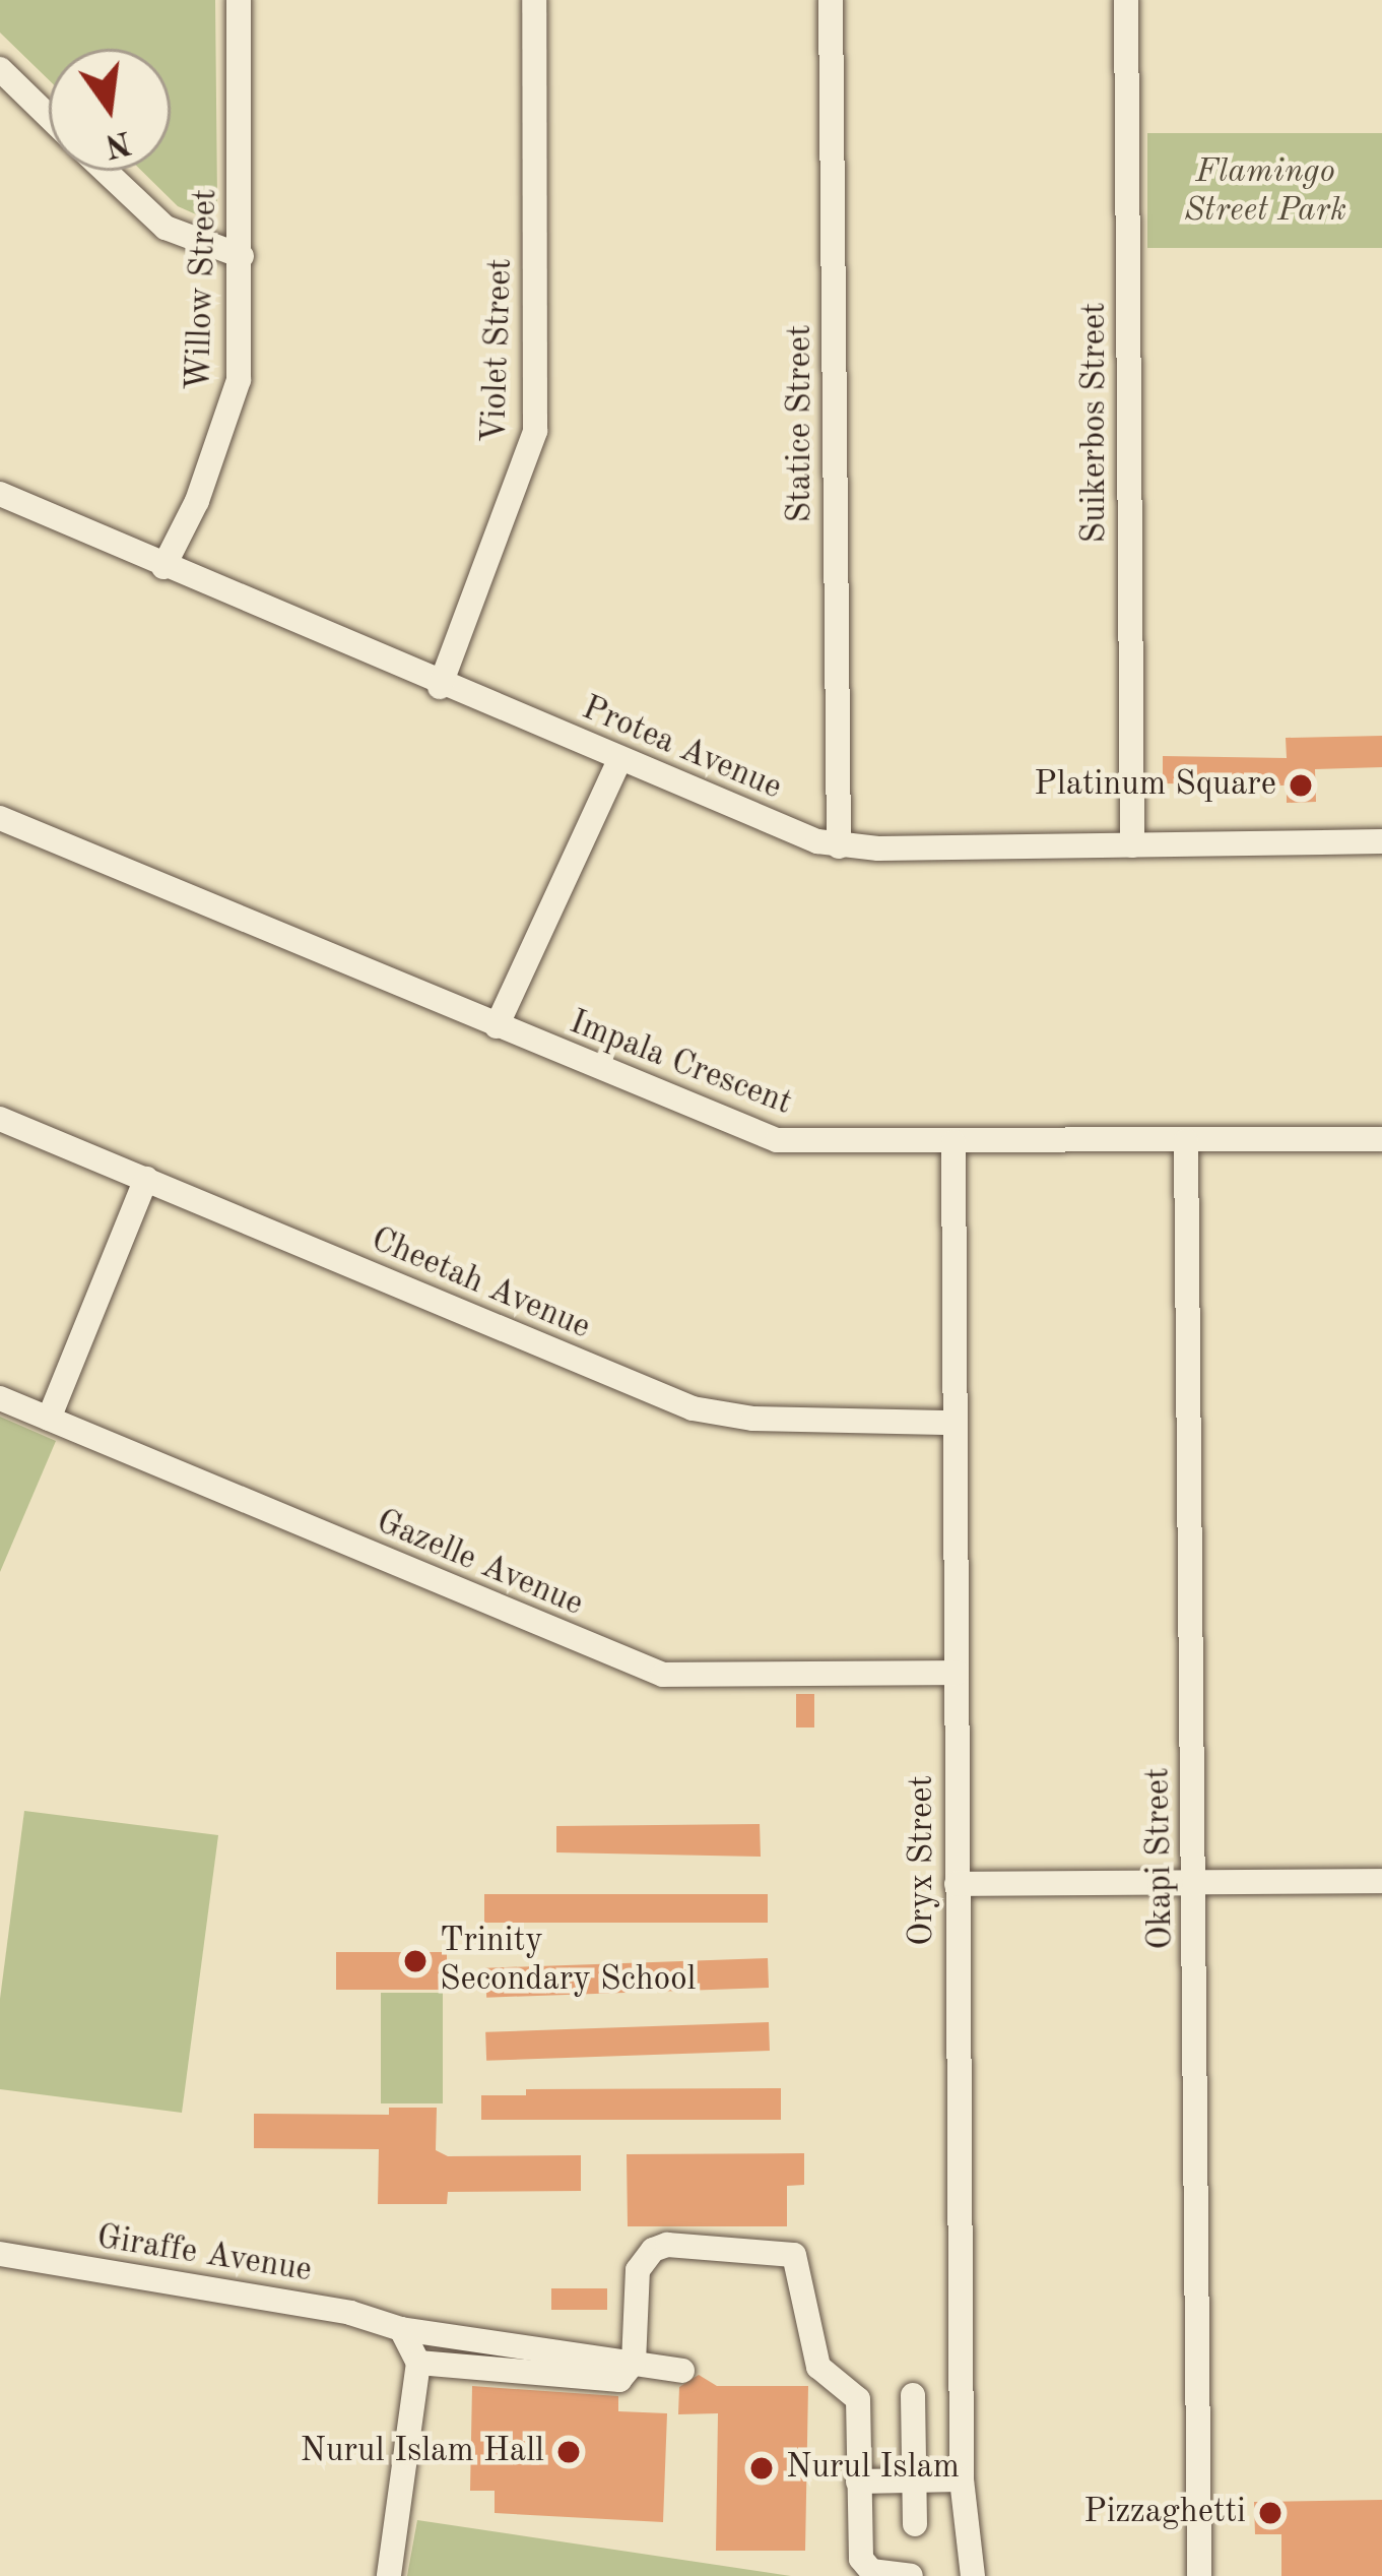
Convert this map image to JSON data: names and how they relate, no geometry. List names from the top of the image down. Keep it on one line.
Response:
{"streets":{"street":["Willow Street","Violet Street","Suikerbos Street","Statice Street","Protea Avenue","Impala Crescent","Cheetah Avenue","Gazelle Avenue","Okapi Street","Oryx Street","Giraffe Avenue"]},"crossings":[["Willow Street","Protea Avenue"],["Violet Street","Protea Avenue"],["Suikerbos Street","Protea Avenue"],["Statice Street","Protea Avenue"],["Impala Crescent","Okapi Street"],["Impala Crescent","Oryx Street"],["Cheetah Avenue","Oryx Street"],["Gazelle Avenue","Oryx Street"]],"parks":["Flamingo Street Park"],"places":["Platinum Square","Trinity Secondary School","Nurul Islam Hall","Nurul Islam","Pizzaghetti"],"north":"bottom"}
